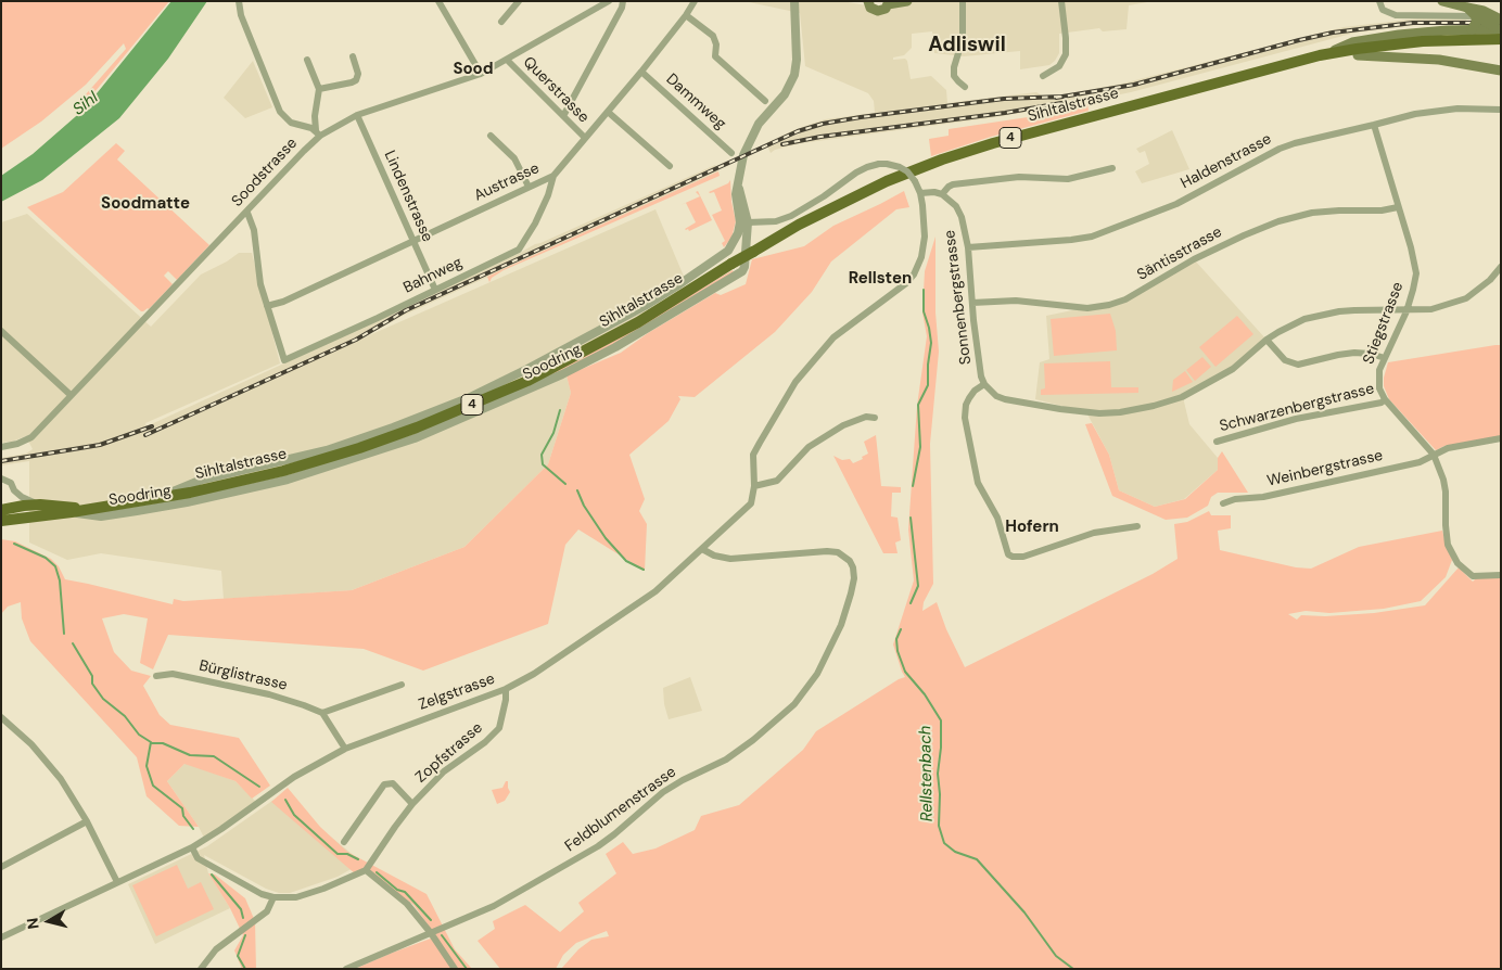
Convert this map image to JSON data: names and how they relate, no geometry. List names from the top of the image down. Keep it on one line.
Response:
{"streets":{"main road":["Sihltalstrasse","4"],"street":["Querstrasse","Dammweg","Haldenstrasse","Soodstrasse","Austrasse","Lindenstrasse","Säntisstrasse","Bahnweg","Sonnenbergstrasse","Stiegstrasse","Soodring","Schwarzenbergstrasse","Weinbergstrasse","Bürglistrasse","Zelgstrasse","Zopfstrasse","Feldblumenstrasse"]},"crossings":[["Querstrasse","Soodstrasse"],["Querstrasse","Austrasse"],["Dammweg","Austrasse"],["Sihltalstrasse","4"],["Sihltalstrasse","Soodring"],["Haldenstrasse","Sonnenbergstrasse"],["Haldenstrasse","Stiegstrasse"],["Soodstrasse","Lindenstrasse"],["Austrasse","Lindenstrasse"],["Austrasse","Bahnweg"],["Lindenstrasse","Bahnweg"],["Säntisstrasse","Sonnenbergstrasse"],["Säntisstrasse","Stiegstrasse"],["Stiegstrasse","Schwarzenbergstrasse"],["Zelgstrasse","Zopfstrasse"],["Zelgstrasse","Feldblumenstrasse"]],"districts":["Adliswil","Sood","Soodmatte","Rellsten","Hofern"],"water":["Sihl","Rellstenbach"],"north":"left"}
